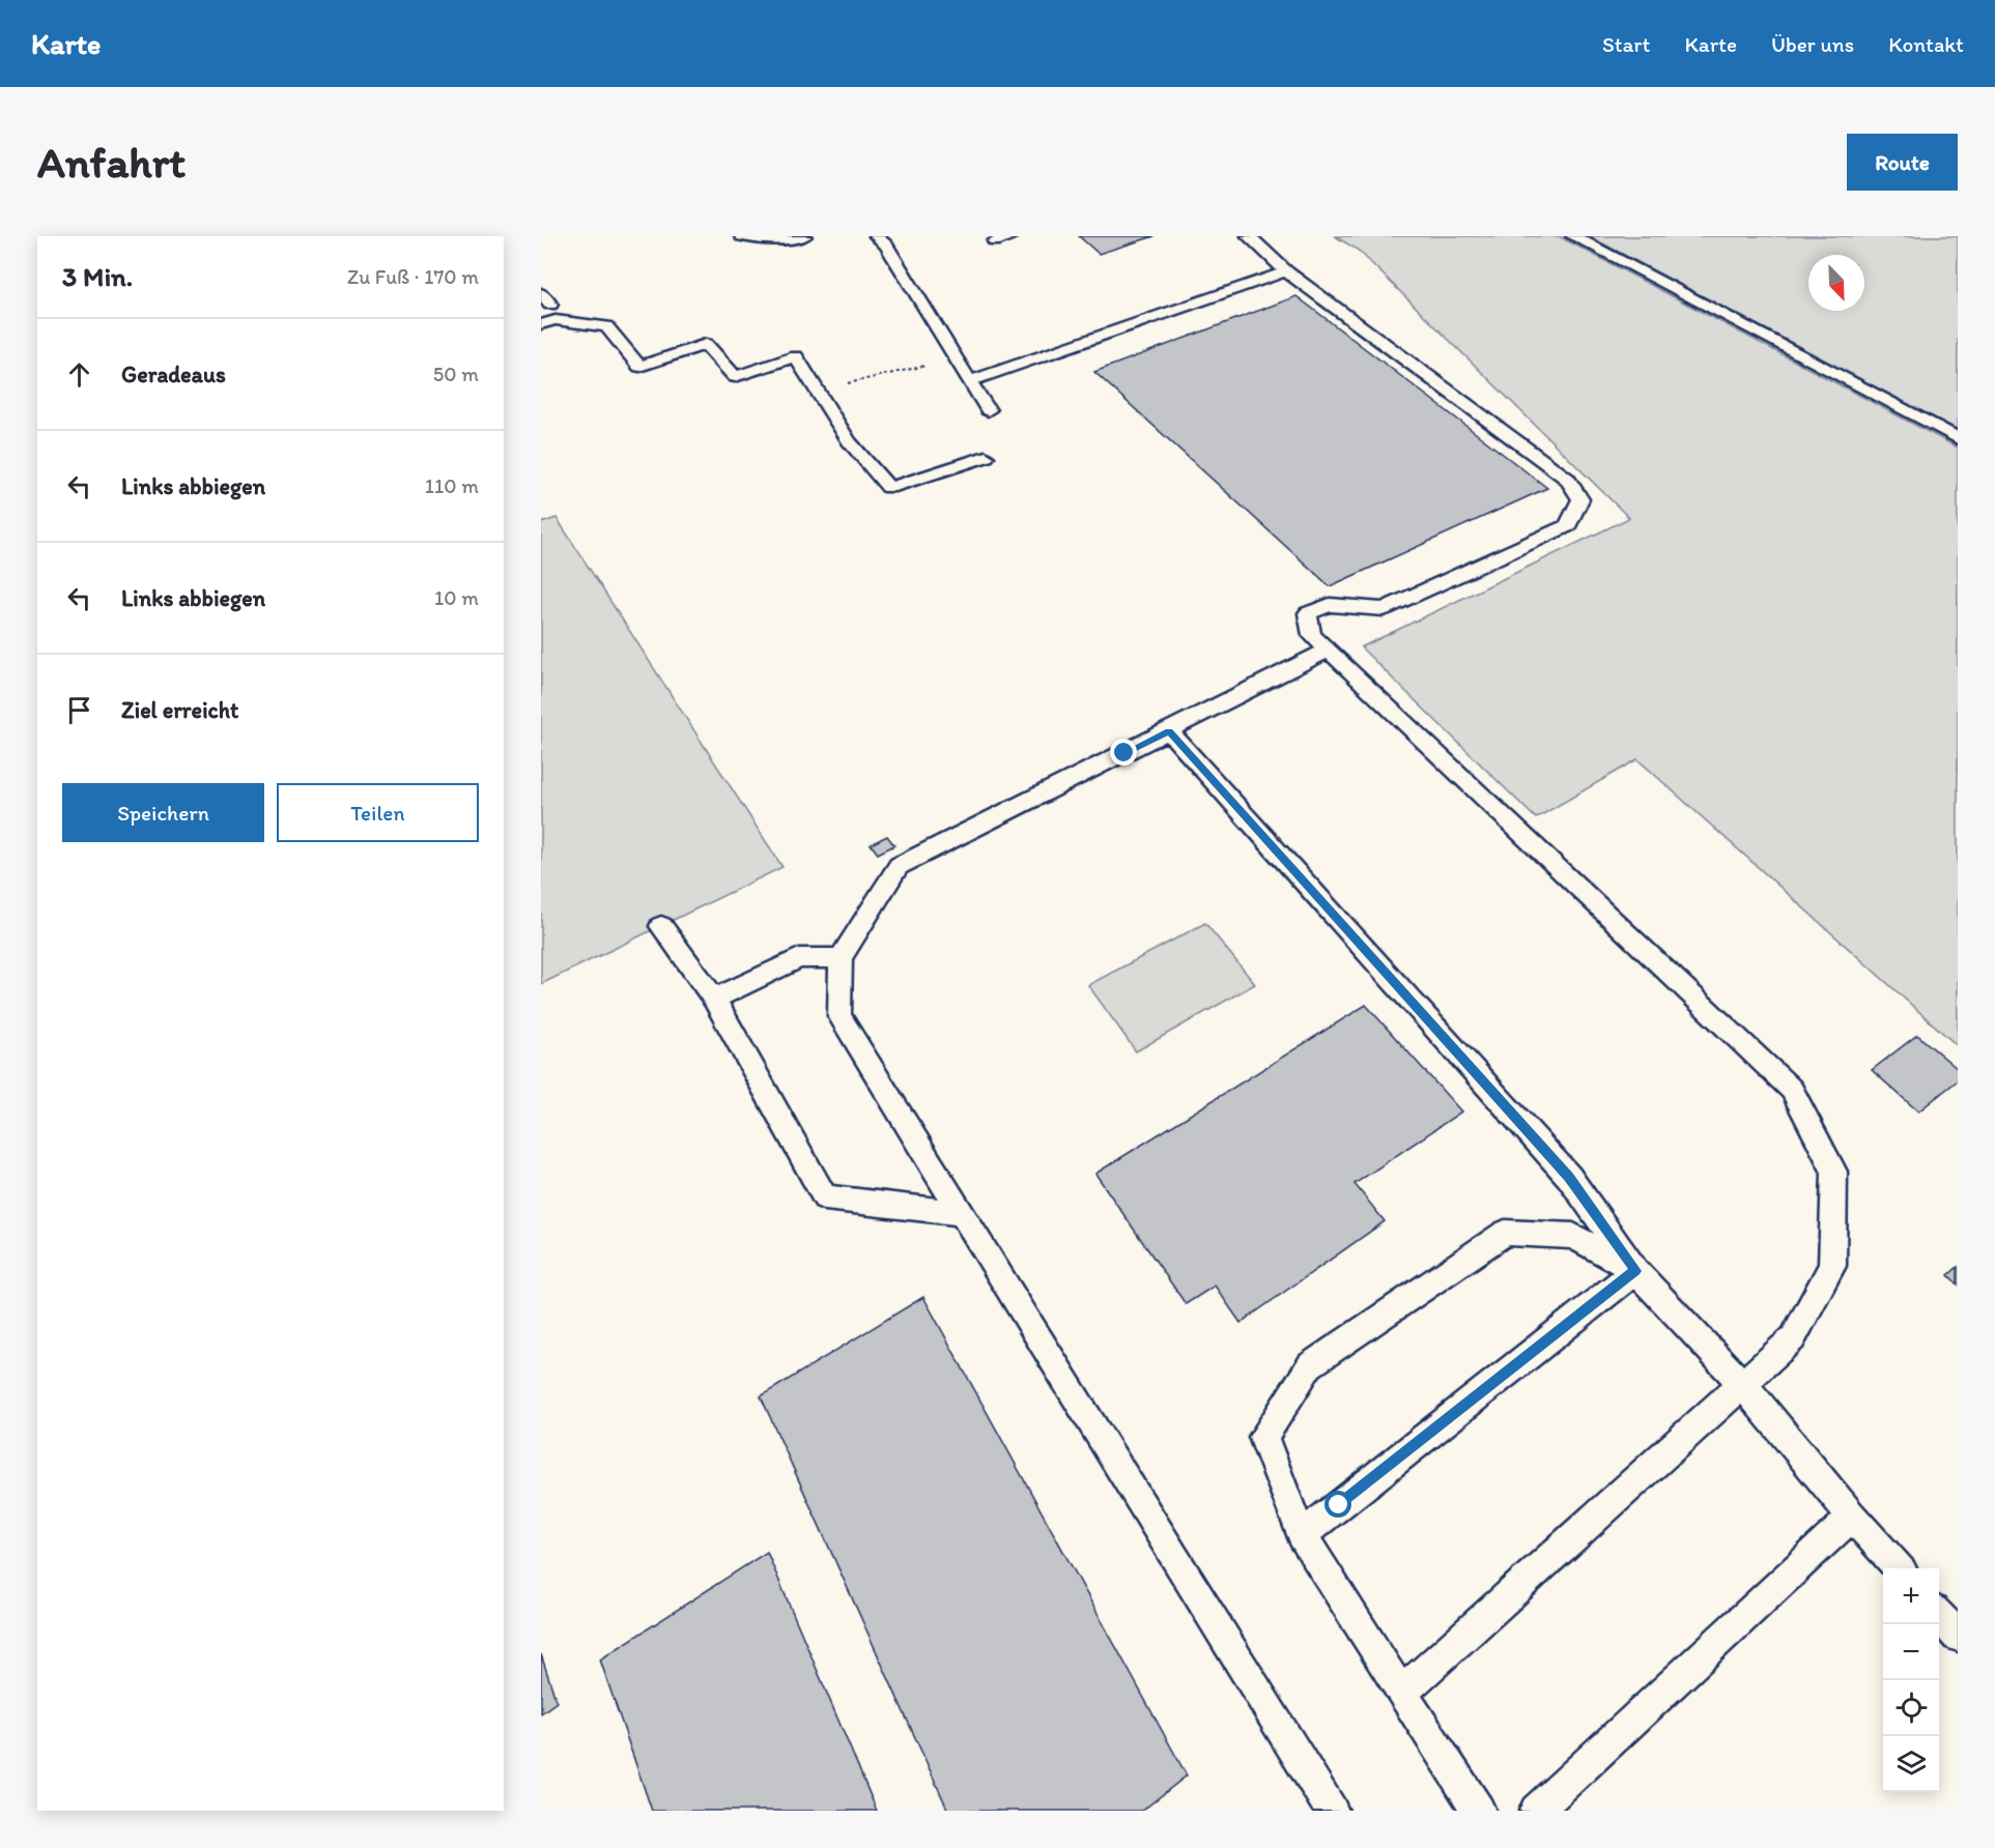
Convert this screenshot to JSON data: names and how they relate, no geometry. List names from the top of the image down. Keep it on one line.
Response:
{"north":"bottom right","page":{"header":"Karte","nav":["Start","Karte","Über uns","Kontakt"],"buttons":["Route",["Speichern","Teilen"]],"title":"Anfahrt","heading":["3 Min.","Zu Fuß · 170 m"],"list":[["Geradeaus","50 m"],["Links abbiegen","110 m"],["Links abbiegen","10 m"],"Ziel erreicht"],"map_buttons":["+","−"]}}
